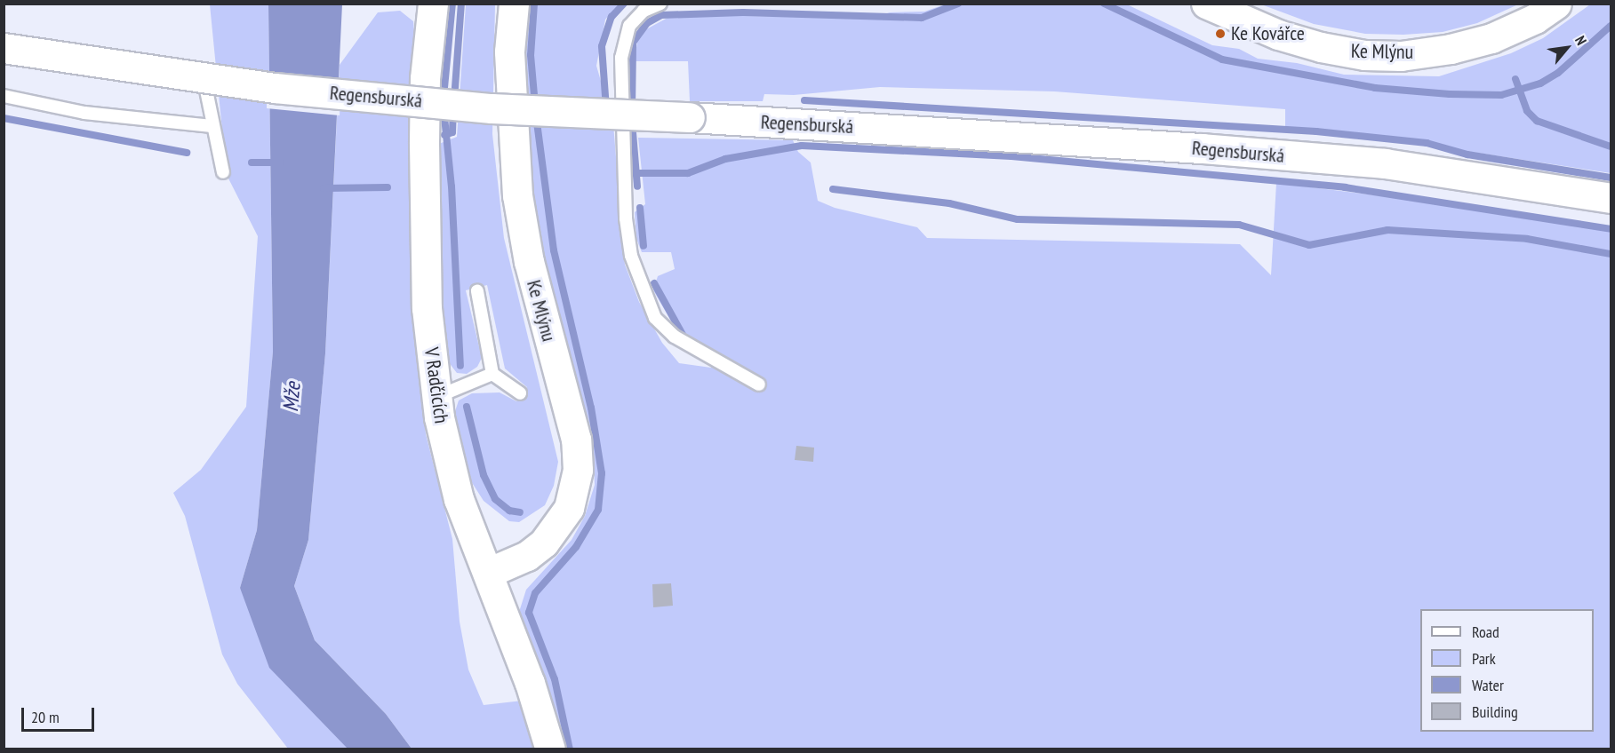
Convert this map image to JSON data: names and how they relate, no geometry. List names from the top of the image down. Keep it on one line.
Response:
{"streets":{"street":["Ke Mlýnu","Regensburská","V Radčicích"]},"crossings":[["Ke Mlýnu","V Radčicích"]],"water":["Mže"],"places":["Ke Kovářce"],"legend":["Road","Park","Water","Building"],"scale_bar":"20 m","north":"top right"}
